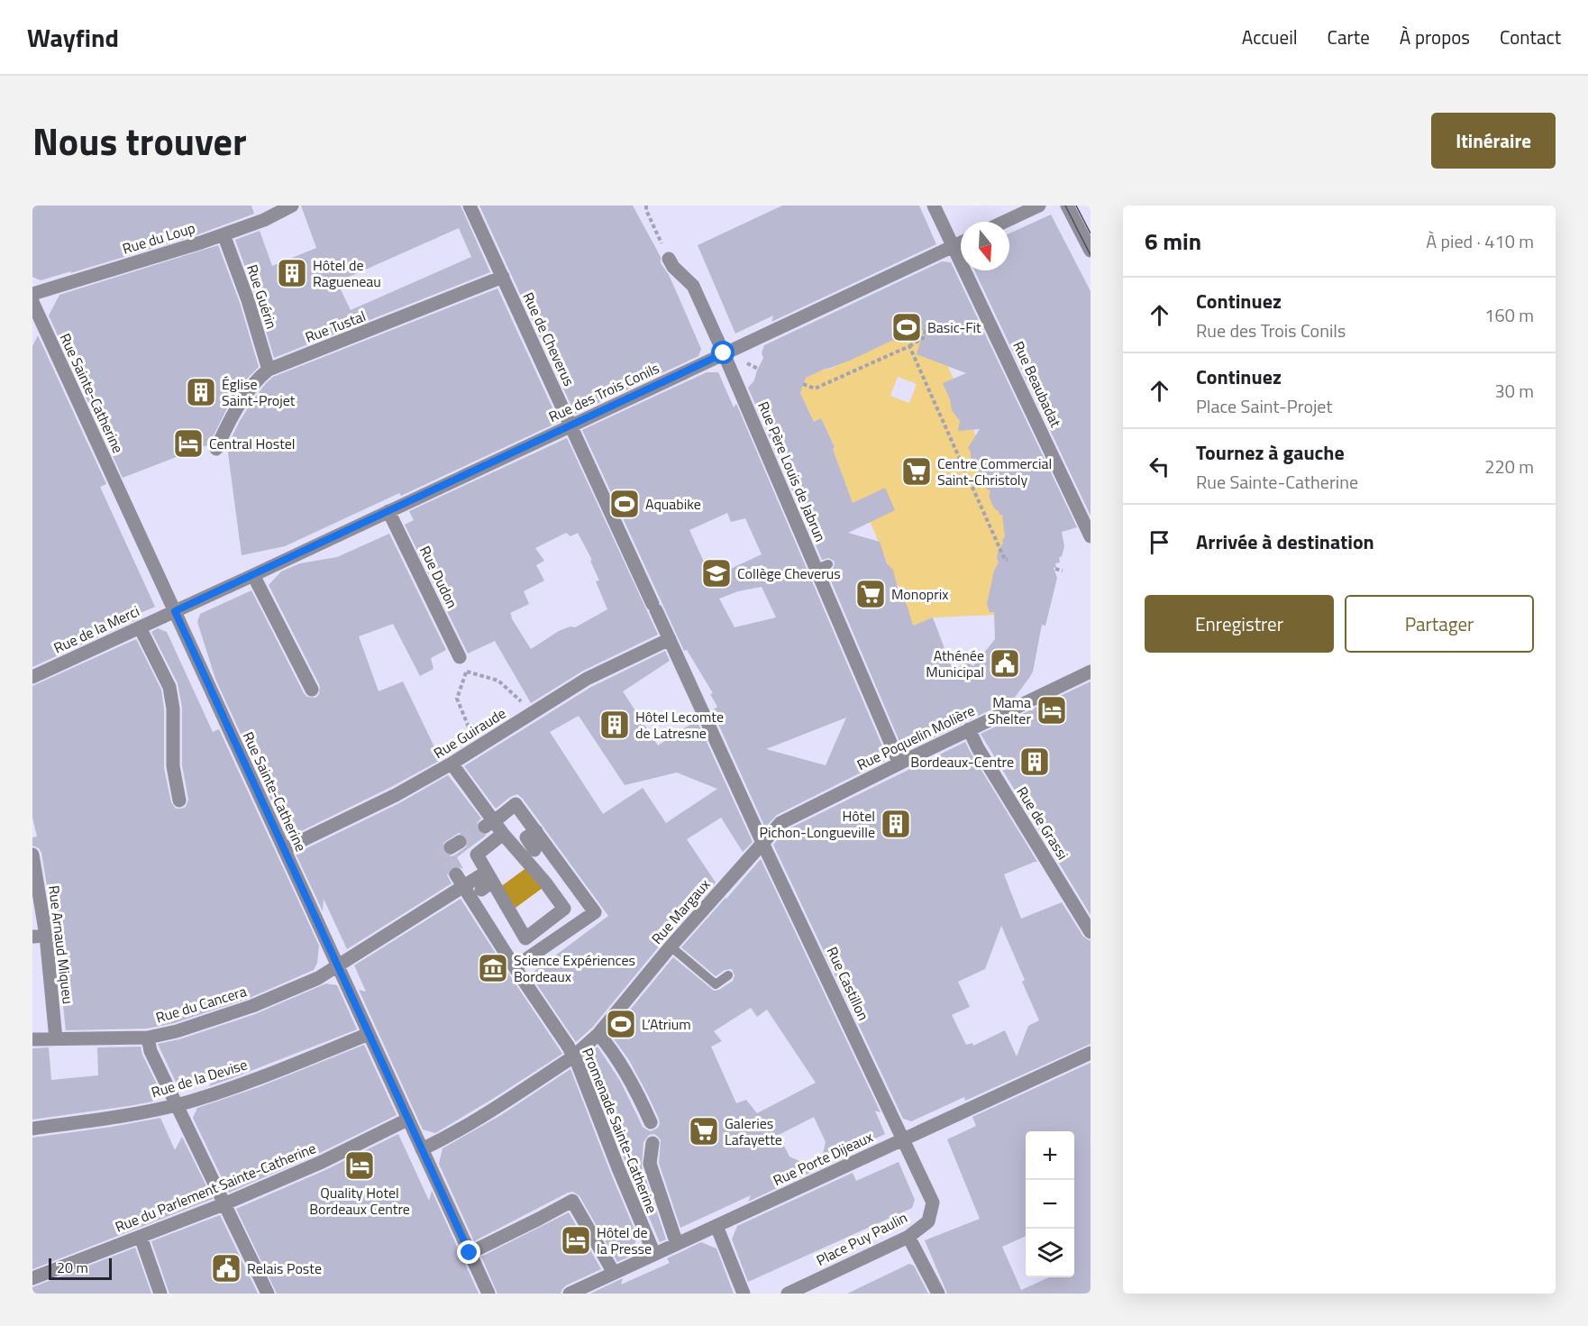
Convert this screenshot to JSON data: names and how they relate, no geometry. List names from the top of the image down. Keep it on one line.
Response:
{"streets":{"street":["Rue du Loup","Rue Guérin","Rue Tustal","Rue de Cheverus","Rue Beaubadat","Rue des Trois Conils","Rue Sainte-Catherine","Rue Père Louis de Jabrun","Rue Dudon","Rue de la Merci","Rue Guiraude","Rue Poquelin Molière","Rue de Grassi","Rue Margaux","Rue Arnaud Miqueu","Rue Castillon","Rue du Cancera","Rue de la Devise","Promenade Sainte-Catherine","Rue Porte Dijeaux","Rue du Parlement Sainte-Catherine","Place Puy Paulin"]},"crossings":[["Rue du Loup","Rue Guérin"],["Rue Guérin","Rue Tustal"],["Rue Tustal","Rue de Cheverus"],["Rue de Cheverus","Rue des Trois Conils"],["Rue de Cheverus","Rue Guiraude"],["Rue de Cheverus","Rue Poquelin Molière"],["Rue de Cheverus","Rue Margaux"],["Rue de Cheverus","Rue Castillon"],["Rue Beaubadat","Rue des Trois Conils"],["Rue des Trois Conils","Rue Père Louis de Jabrun"],["Rue des Trois Conils","Rue Dudon"],["Rue des Trois Conils","Rue de la Merci"],["Rue Sainte-Catherine","Rue de la Merci"],["Rue Sainte-Catherine","Rue Guiraude"],["Rue Sainte-Catherine","Rue Margaux"],["Rue Sainte-Catherine","Rue du Cancera"],["Rue Sainte-Catherine","Rue de la Devise"],["Rue Sainte-Catherine","Rue du Parlement Sainte-Catherine"],["Rue Père Louis de Jabrun","Rue Poquelin Molière"],["Rue Guiraude","Promenade Sainte-Catherine"],["Rue Poquelin Molière","Rue de Grassi"],["Rue Poquelin Molière","Rue Margaux"],["Rue Poquelin Molière","Rue Castillon"],["Rue Margaux","Rue Castillon"],["Rue Margaux","Promenade Sainte-Catherine"],["Rue Arnaud Miqueu","Rue du Cancera"],["Rue Castillon","Rue Porte Dijeaux"],["Rue Castillon","Place Puy Paulin"],["Rue du Cancera","Promenade Sainte-Catherine"],["Promenade Sainte-Catherine","Rue Porte Dijeaux"],["Rue Porte Dijeaux","Place Puy Paulin"]],"places":{"building":["Hôtel de Ragueneau","Église Saint-Projet","Hôtel Lecomte de Latresne","Bordeaux-Centre","Hôtel Pichon-Longueville"],"sports":["Basic-Fit","Aquabike","L’Atrium"],"hotel":["Central Hostel","Mama Shelter","Quality Hotel Bordeaux Centre","Hôtel de la Presse"],"supermarket":["Centre Commercial Saint-Christoly","Monoprix","Galeries Lafayette"],"school or university":["Collège Cheverus"],"public building":["Athénée Municipal","Relais Poste"],"museum":["Science Expériences Bordeaux"]},"scale_bar":"20 m","north":"bottom","page":{"header":"Wayfind","nav":["Accueil","Carte","À propos","Contact"],"title":"Nous trouver","buttons":["Itinéraire",["Enregistrer","Partager"]],"heading":["6 min","À pied · 410 m"],"list":[["Continuez","Rue des Trois Conils","160 m"],["Continuez","Place Saint-Projet","30 m"],["Tournez à gauche","Rue Sainte-Catherine","220 m"],"Arrivée à destination"],"map_buttons":["+","−"],"scale":"20 m"}}
